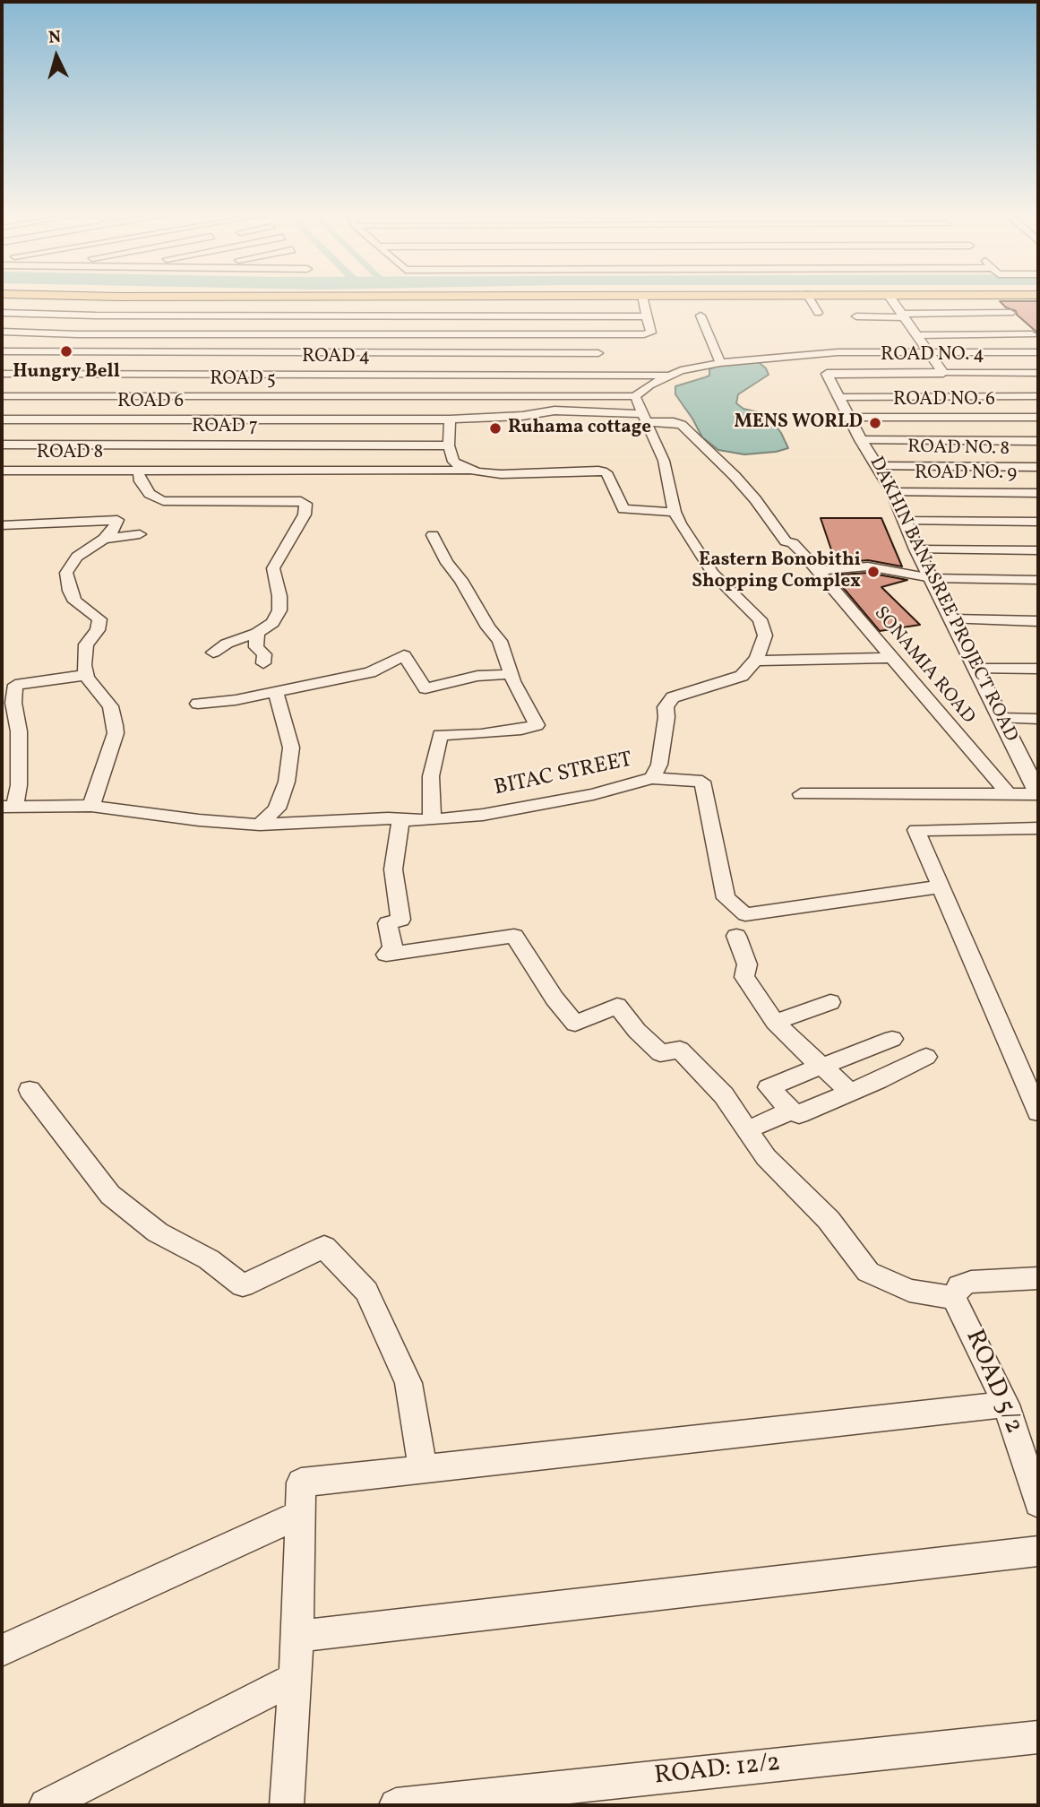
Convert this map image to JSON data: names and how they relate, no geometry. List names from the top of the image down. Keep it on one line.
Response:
{"streets":{"street":["ROAD NO. 4","ROAD 4","ROAD 5","ROAD NO. 6","ROAD 6","ROAD 7","ROAD NO. 8","ROAD 8","ROAD NO. 9","DAKHIN BANASREE PROJECT ROAD","SONAMIA ROAD","BITAC STREET","ROAD 5/2","ROAD: 12/2"]},"crossings":[["ROAD NO. 4","DAKHIN BANASREE PROJECT ROAD"],["ROAD NO. 6","DAKHIN BANASREE PROJECT ROAD"],["ROAD 6","SONAMIA ROAD"],["ROAD NO. 8","DAKHIN BANASREE PROJECT ROAD"],["ROAD NO. 9","DAKHIN BANASREE PROJECT ROAD"]],"places":["Hungry Bell","MENS WORLD","Ruhama cottage","Eastern Bonobithi Shopping Complex"],"north":"top"}
